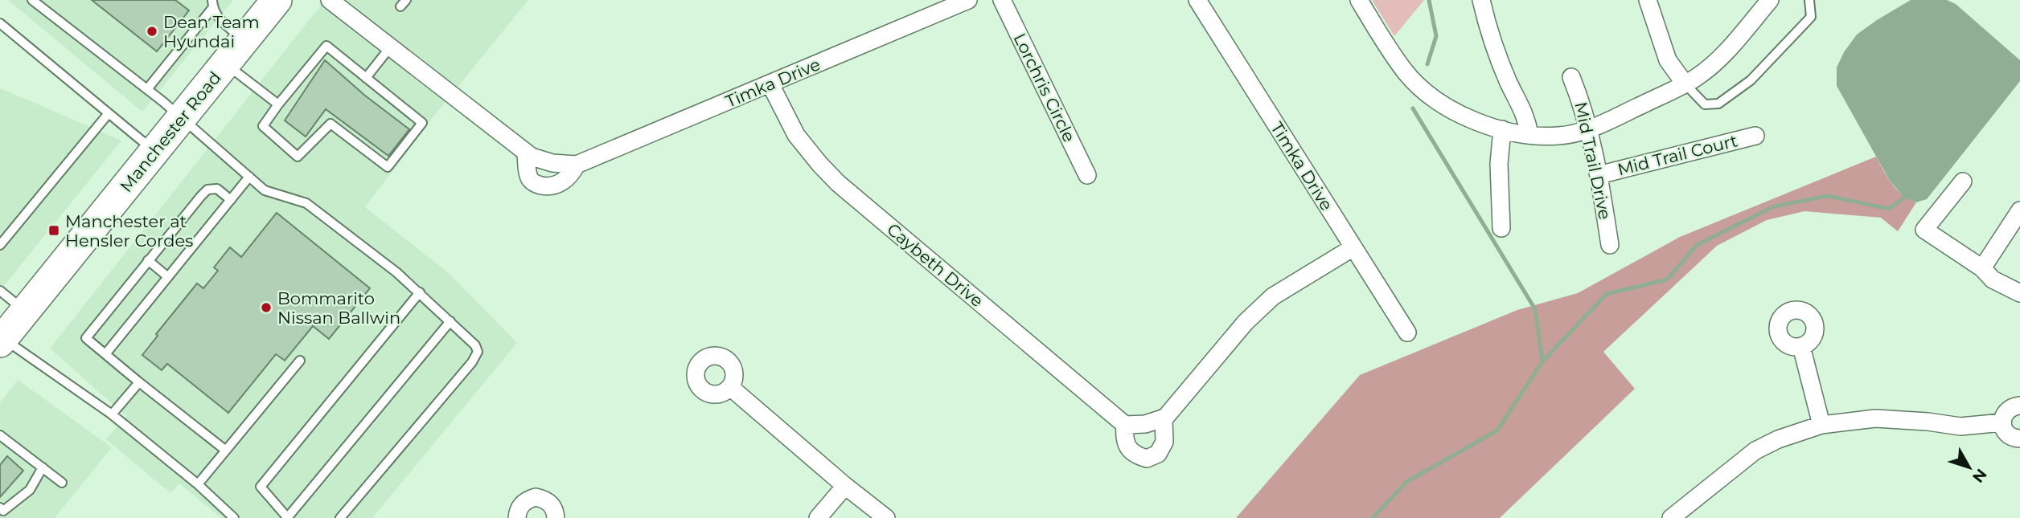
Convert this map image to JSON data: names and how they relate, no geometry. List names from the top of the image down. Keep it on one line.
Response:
{"streets":{"highway":["Manchester Road"],"street":["Timka Drive","Lorchris Circle","Mid Trail Court","Mid Trail Drive","Caybeth Drive"]},"crossings":[["Timka Drive","Caybeth Drive"],["Mid Trail Court","Mid Trail Drive"]],"places":{"other":["Dean Team Hyundai","Bommarito Nissan Ballwin"],"transit":["Manchester at Hensler Cordes"]},"north":"bottom right"}
